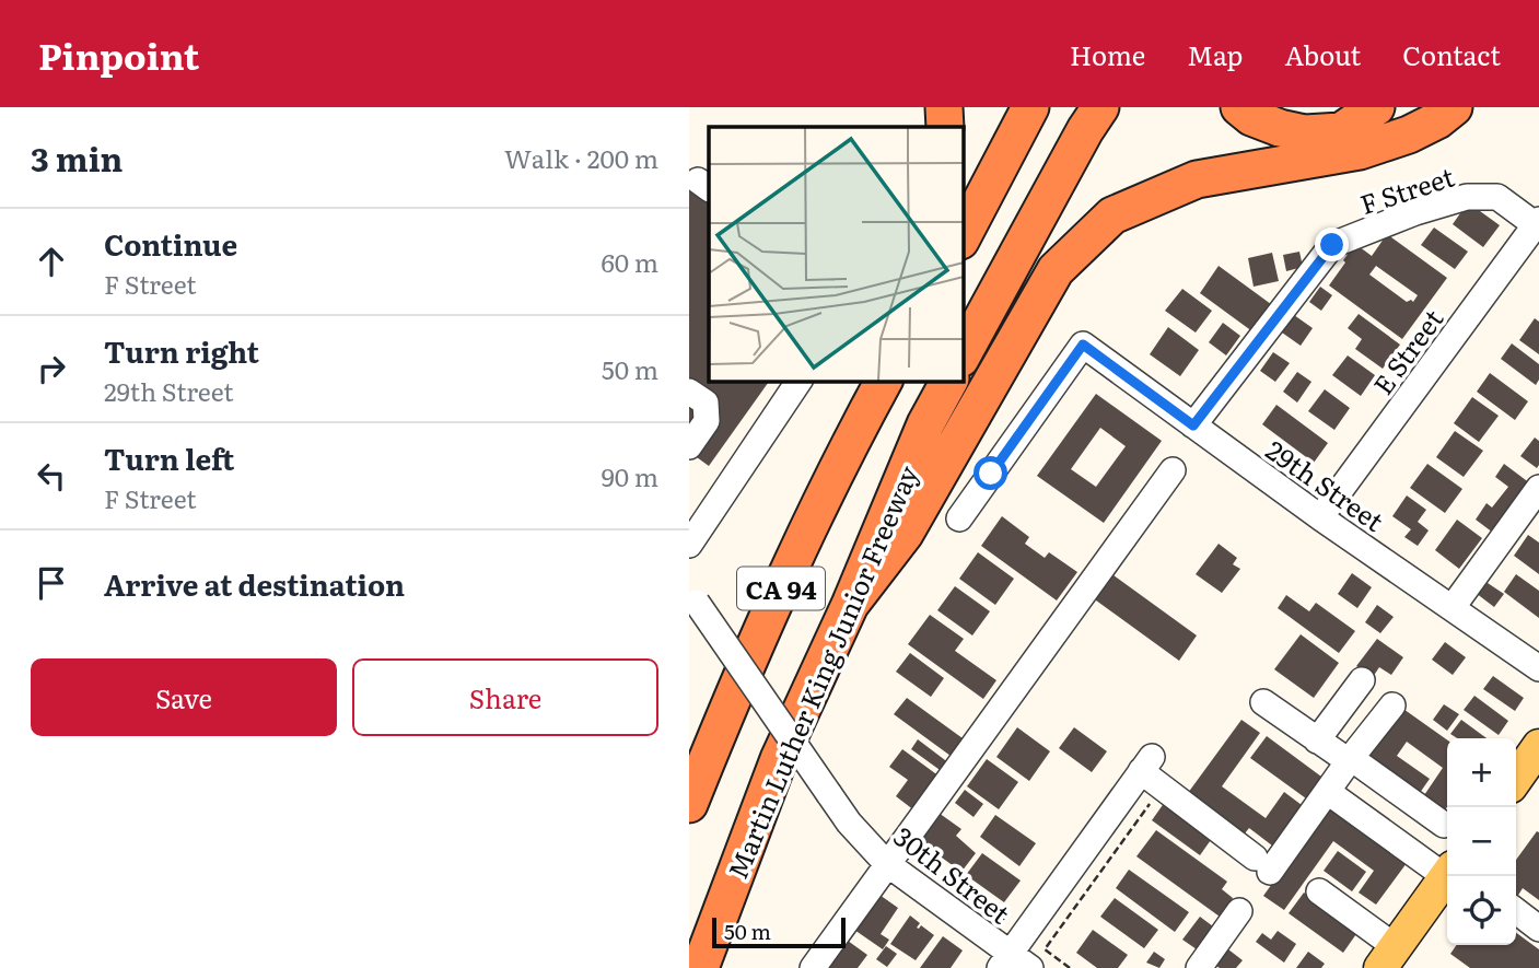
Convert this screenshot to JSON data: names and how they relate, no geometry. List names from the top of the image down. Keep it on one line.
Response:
{"streets":{"highway":["CA 94","Martin Luther King Junior Freeway"],"street":["F Street","E Street","29th Street","30th Street"]},"crossings":[["F Street","E Street"],["F Street","29th Street"],["E Street","29th Street"]],"scale_bar":"50 m","page":{"header":"Pinpoint","nav":["Home","Map","About","Contact"],"heading":["3 min","Walk · 200 m"],"list":[["Continue","F Street","60 m"],["Turn right","29th Street","50 m"],["Turn left","F Street","90 m"],"Arrive at destination"],"buttons":["Save","Share"],"map_buttons":["+","−"],"scale":"50 m"}}
